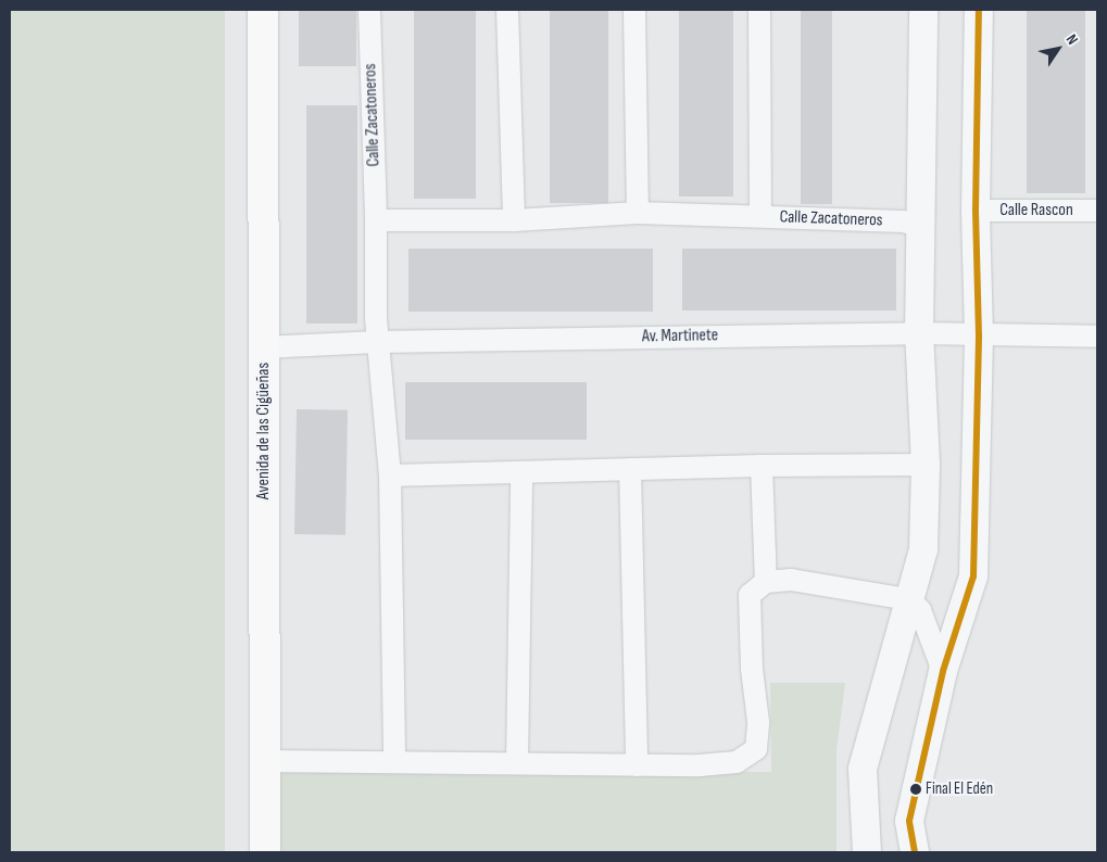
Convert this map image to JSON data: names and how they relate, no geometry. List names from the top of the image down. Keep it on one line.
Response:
{"streets":{"main road":["Avenida de las Cigüeñas"],"street":["Calle Zacatoneros","Calle Rascon","Av. Martinete"]},"crossings":[["Calle Zacatoneros","Av. Martinete"],["Av. Martinete","Avenida de las Cigüeñas"]],"places":["Final El Edén"],"north":"top right"}
